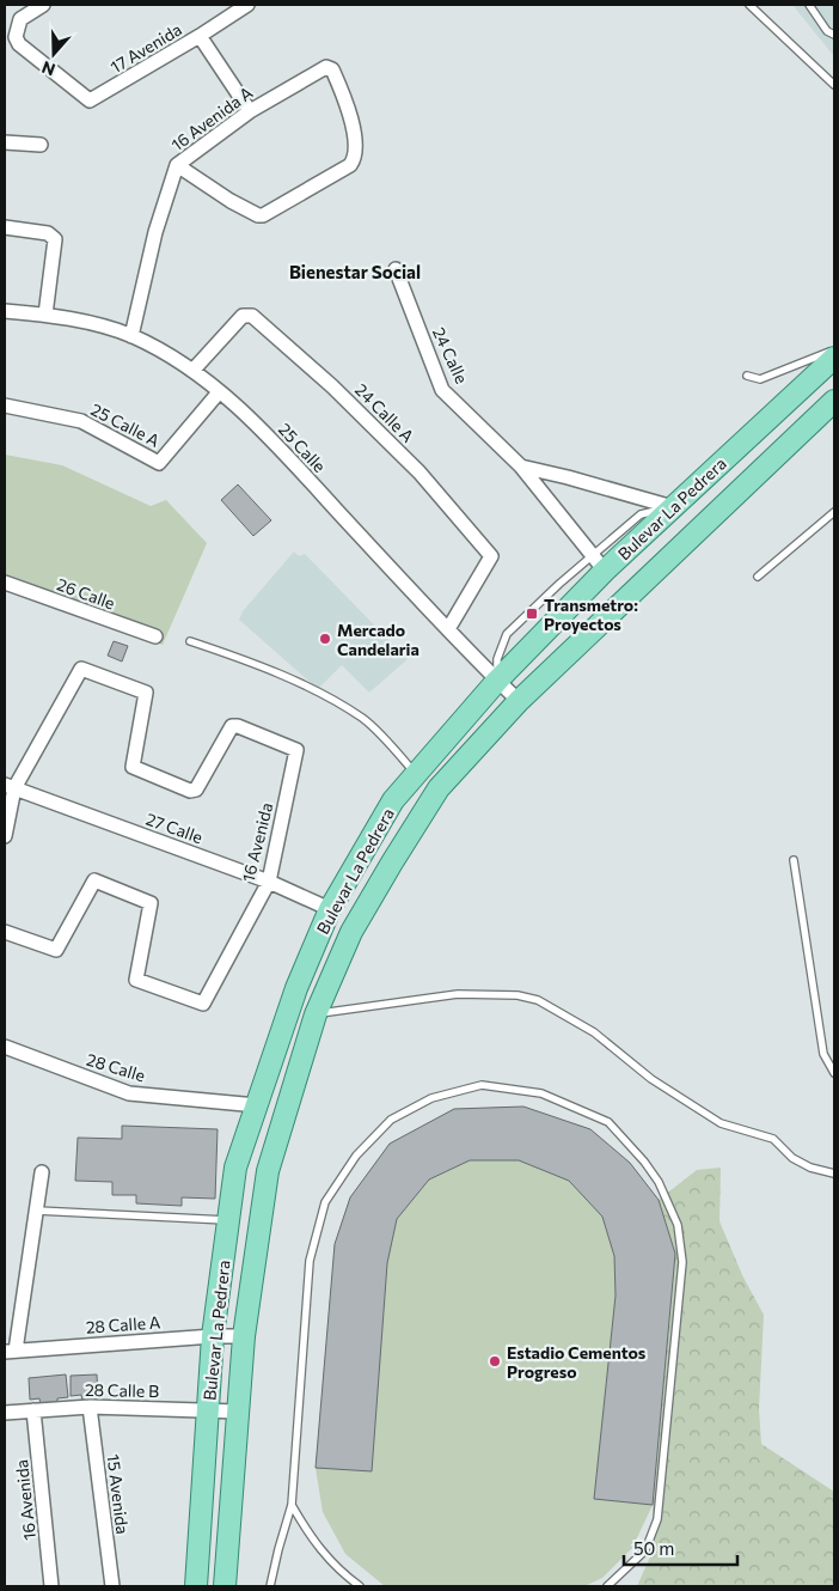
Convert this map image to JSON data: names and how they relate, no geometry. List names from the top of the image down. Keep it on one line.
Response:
{"streets":{"main road":["Bulevar La Pedrera"],"street":["17 Avenida","16 Avenida A","24 Calle","24 Calle A","25 Calle A","25 Calle","26 Calle","27 Calle","16 Avenida","28 Calle","28 Calle A","28 Calle B","15 Avenida"]},"crossings":[["16 Avenida A","25 Calle"],["24 Calle","Bulevar La Pedrera"],["24 Calle A","25 Calle"],["25 Calle A","25 Calle"],["25 Calle","Bulevar La Pedrera"],["Bulevar La Pedrera","27 Calle"],["Bulevar La Pedrera","28 Calle"],["Bulevar La Pedrera","28 Calle A"],["Bulevar La Pedrera","28 Calle B"],["27 Calle","16 Avenida"],["16 Avenida","28 Calle B"],["28 Calle B","15 Avenida"]],"districts":["Bienestar Social"],"places":{"transit":["Transmetro: Proyectos"],"other":["Mercado Candelaria","Estadio Cementos Progreso"]},"scale_bar":"50 m","north":"bottom"}
